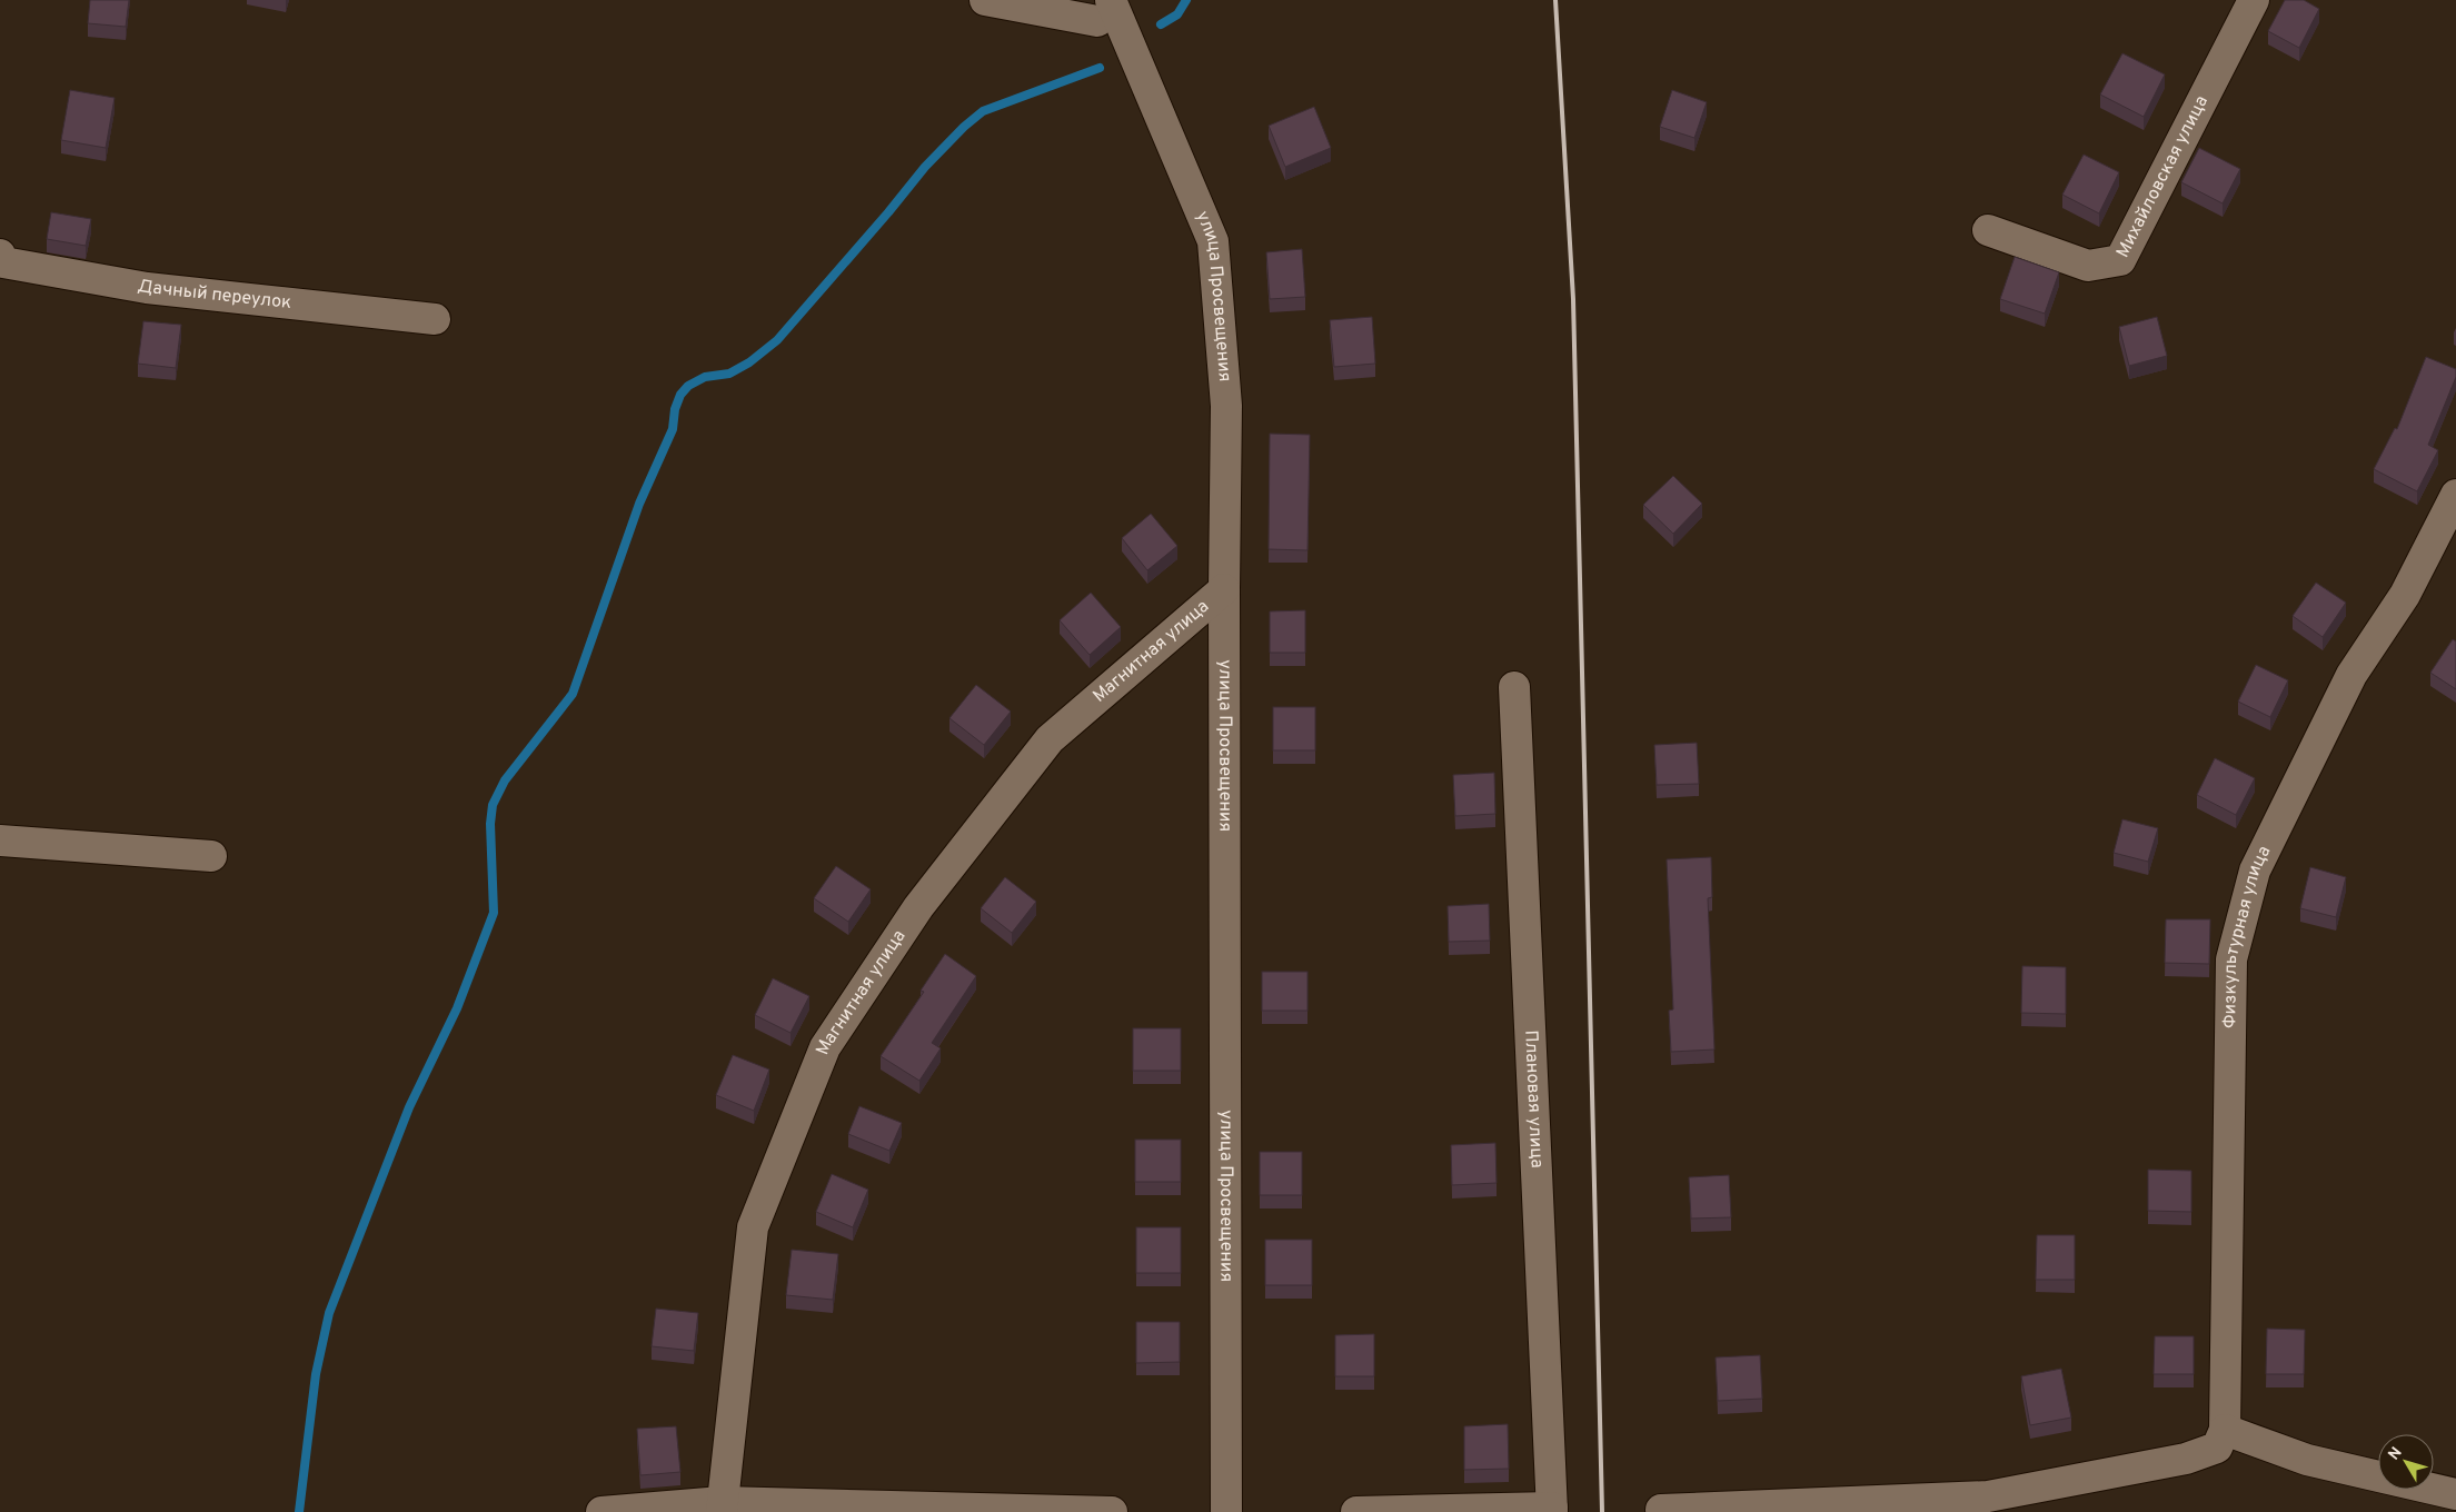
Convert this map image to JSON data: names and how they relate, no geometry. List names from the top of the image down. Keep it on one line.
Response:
{"streets":{"street":["Михайловская улица","Дачный переулок","улица Просвещения","Магнитная улица","Физкультурная улица","Плановая улица"]},"crossings":[["улица Просвещения","Магнитная улица"]],"north":"top left"}
